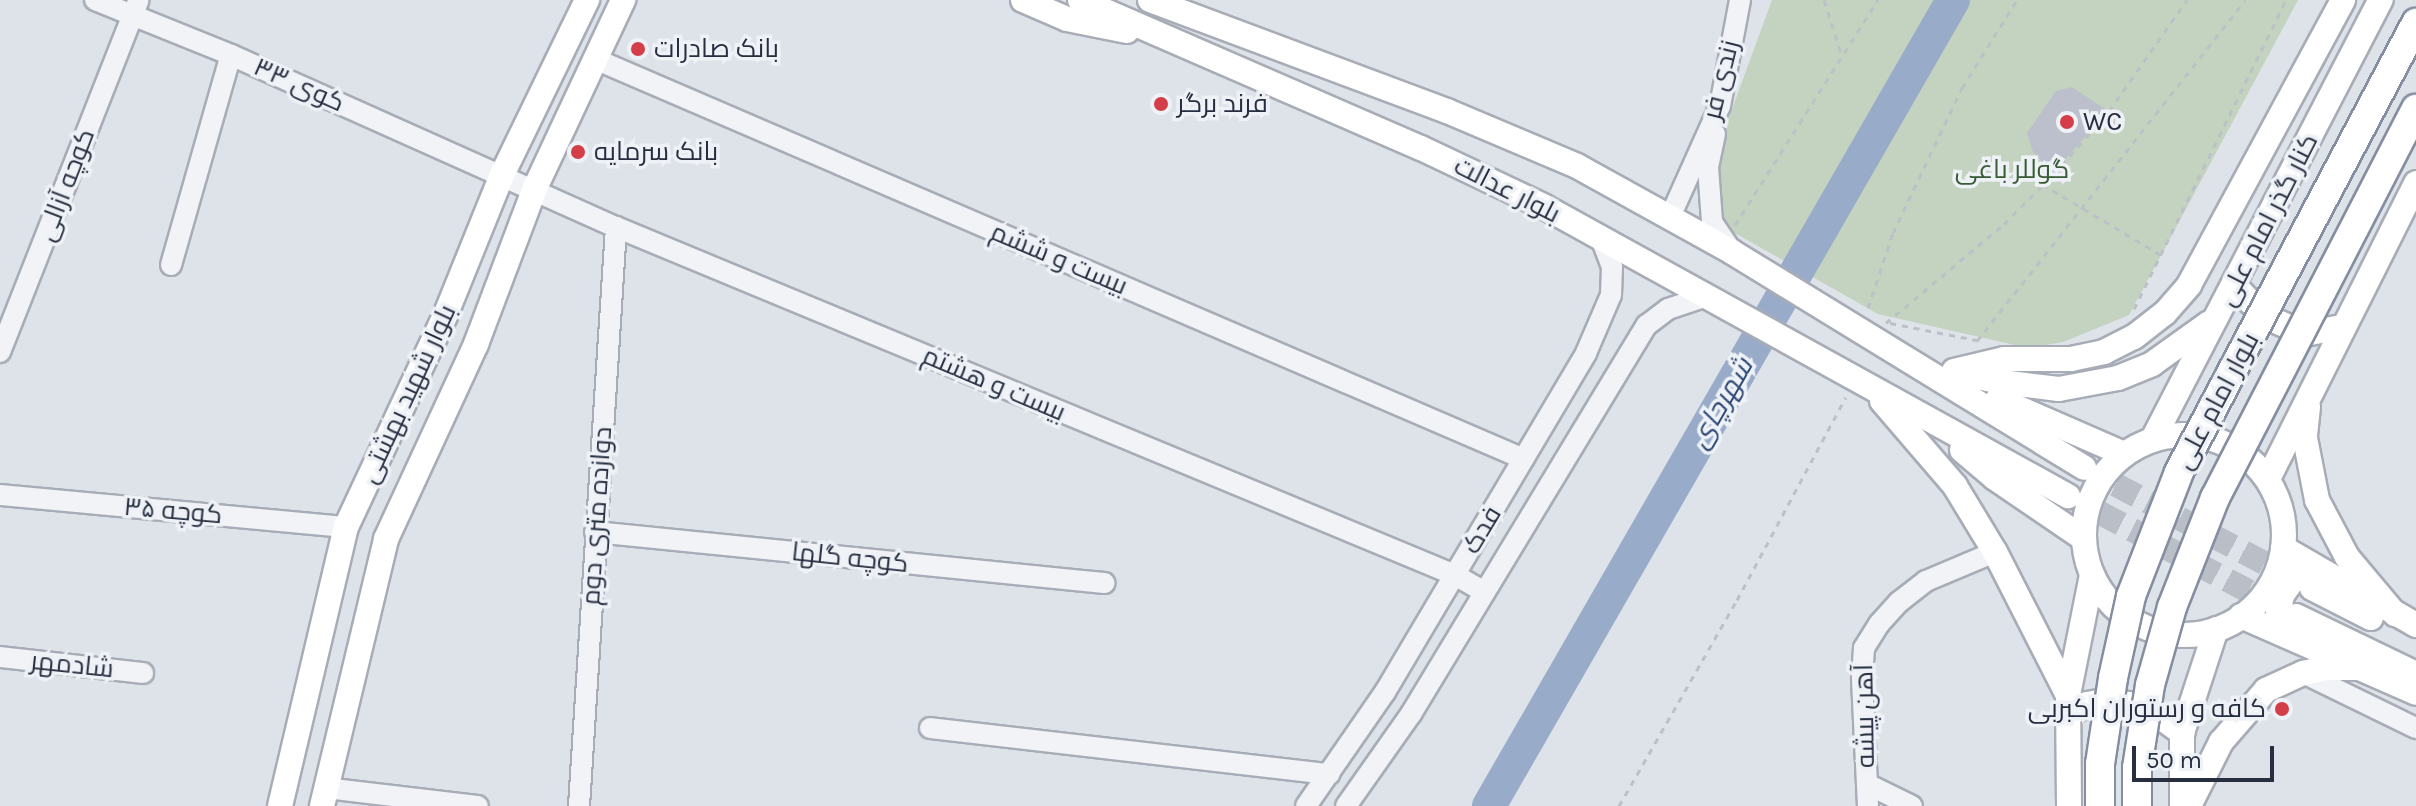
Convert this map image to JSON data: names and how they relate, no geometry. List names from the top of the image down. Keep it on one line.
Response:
{"streets":{"highway":["بلوار امام علی"],"main road":["بلوار عدالت","کنار گذر امام علی","بلوار شهید بهشتی"],"street":["زندی فر","کوی ۳۳","کوچه آزالی","بیست و ششم","بیست و هشتم","کوچه ۳۵","دوازده متری دوم","فدک","کوچه گلها","شادمهر","آهن پیشه"]},"crossings":[["زندی فر","بلوار عدالت"],["کوی ۳۳","کوچه آزالی"],["کوی ۳۳","بیست و هشتم"],["کوی ۳۳","بلوار شهید بهشتی"],["بلوار عدالت","فدک"],["بیست و ششم","بلوار شهید بهشتی"],["بیست و ششم","فدک"],["بیست و هشتم","بلوار شهید بهشتی"],["بیست و هشتم","دوازده متری دوم"],["بیست و هشتم","فدک"],["بلوار شهید بهشتی","کوچه ۳۵"],["دوازده متری دوم","کوچه گلها"]],"water":["شهرچای"],"parks":["گوللر باغی"],"places":["بانک صادرات","فرند برگر","WC","بانک سرمایه","کافه و رستوران اکبربی"],"scale_bar":"50 m"}
